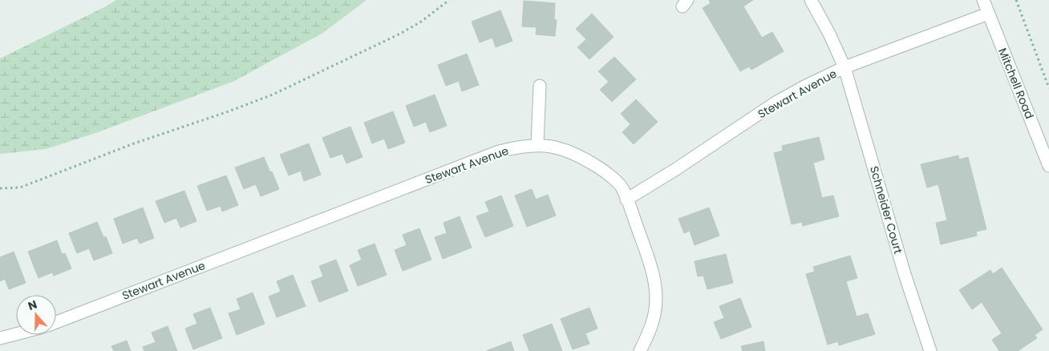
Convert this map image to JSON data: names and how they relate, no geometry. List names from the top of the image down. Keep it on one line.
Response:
{"streets":{"street":["Mitchell Road","Stewart Avenue","Schneider Court"]},"crossings":[["Mitchell Road","Stewart Avenue"],["Stewart Avenue","Schneider Court"]],"north":"top"}
